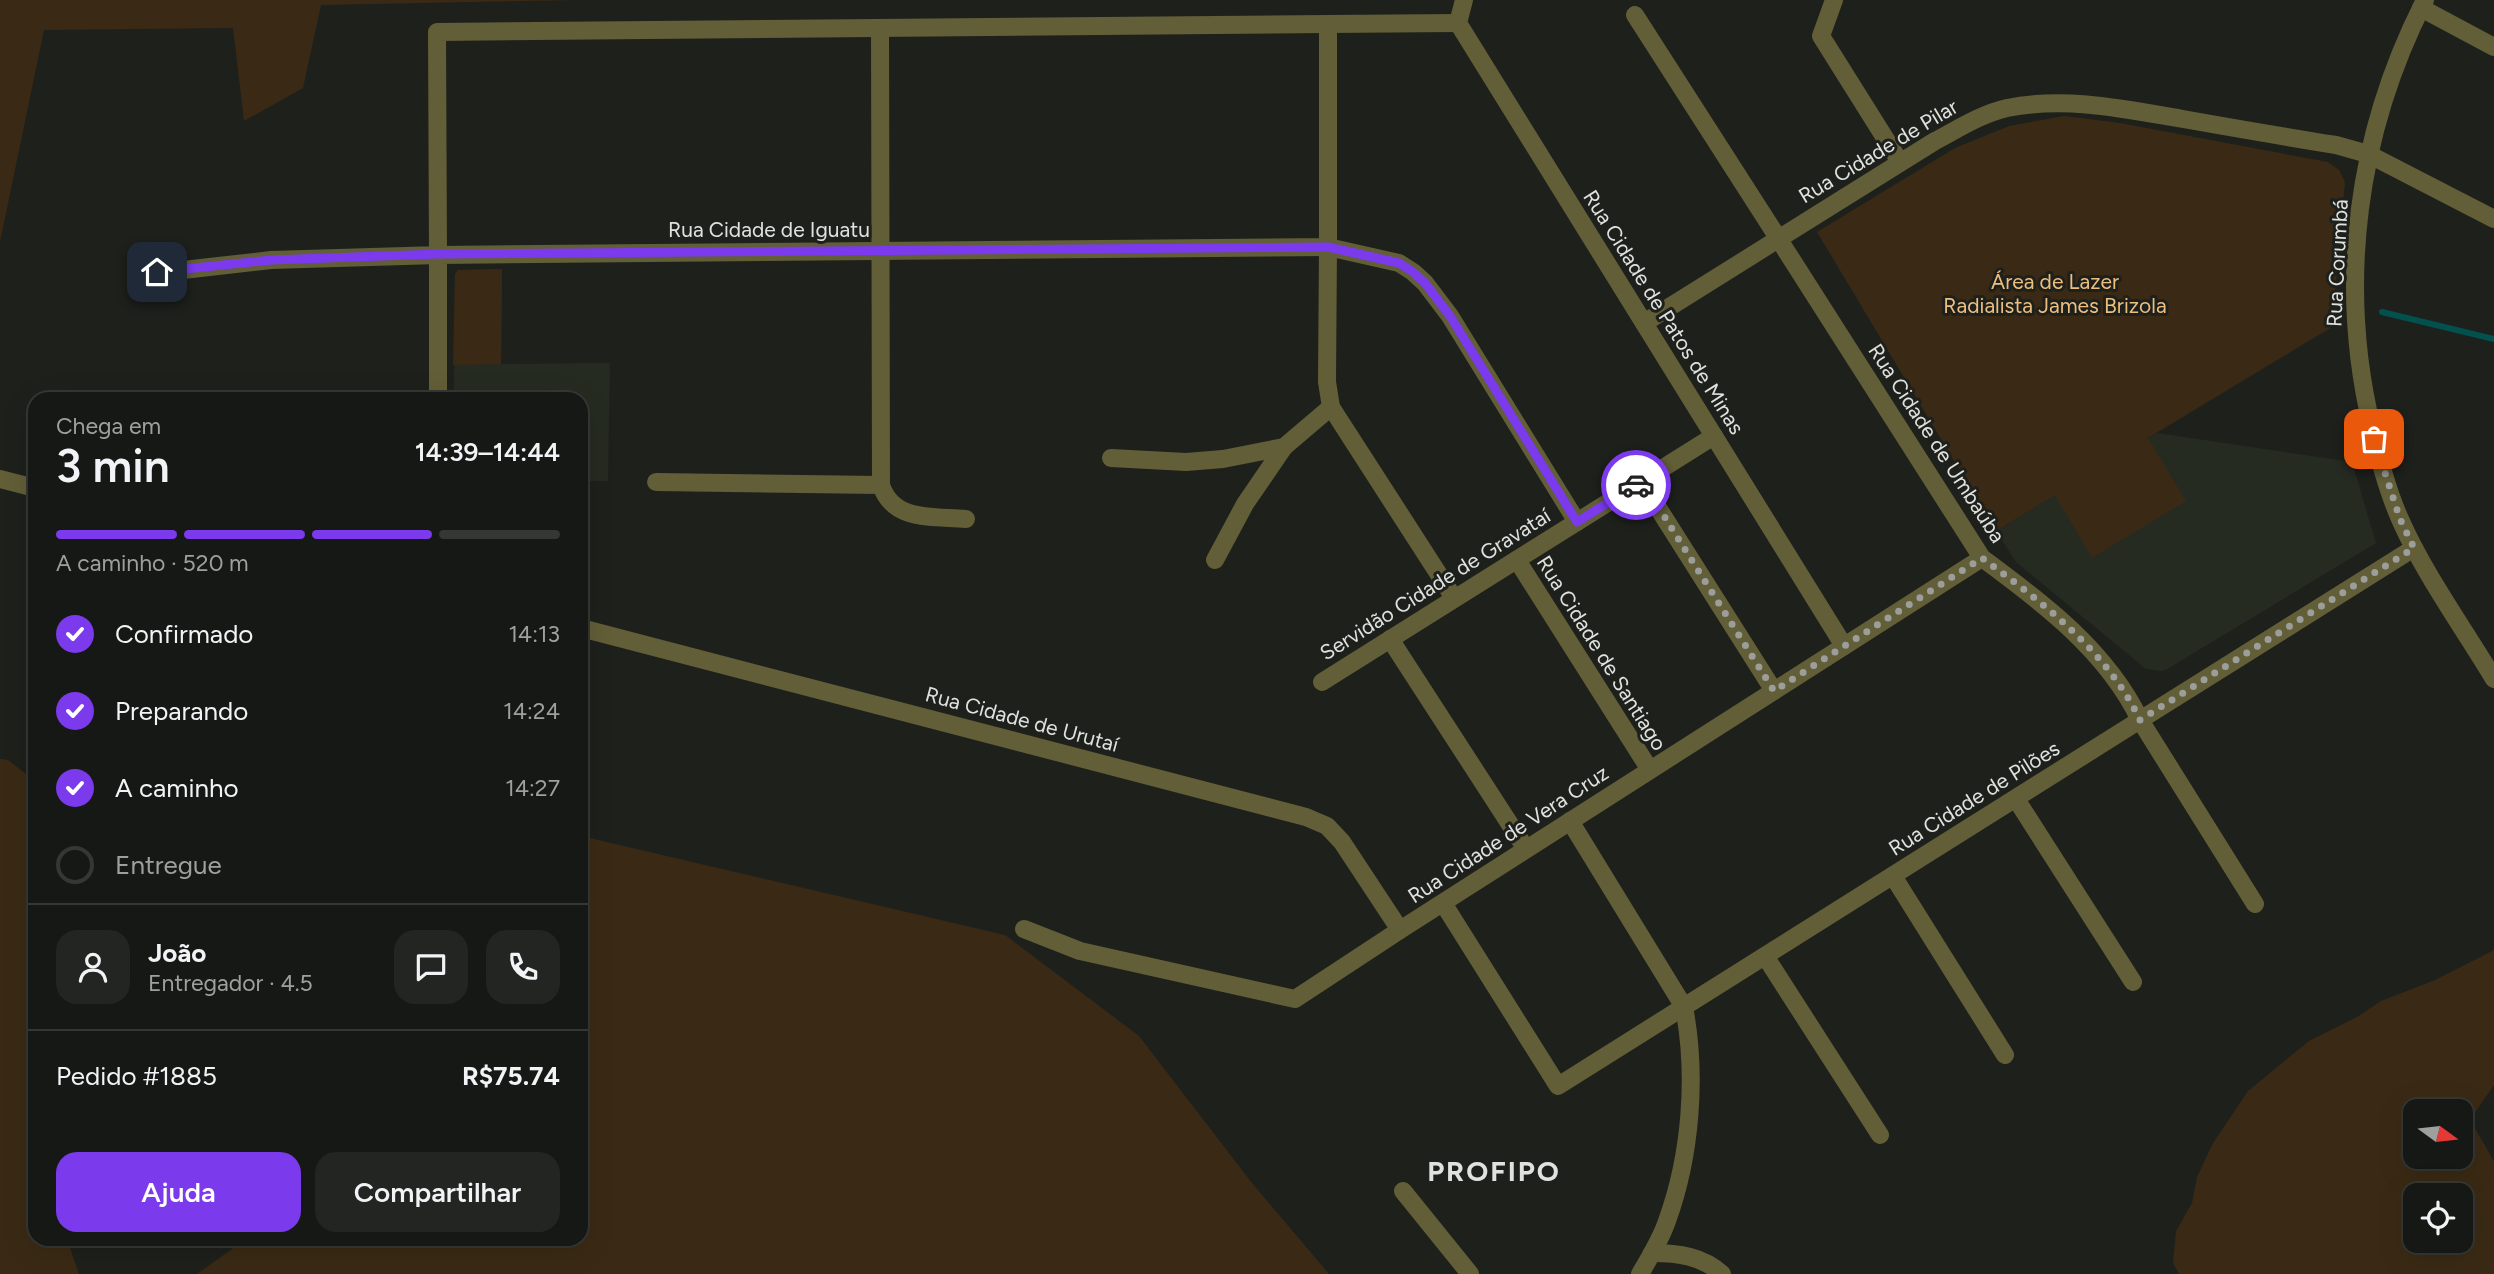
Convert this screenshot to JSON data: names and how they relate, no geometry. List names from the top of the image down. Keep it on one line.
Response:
{"streets":{"street":["Rua Cidade de Pilar","Rua Cidade de Iguatu","Rua Corumbá","Rua Cidade de Patos de Minas","Rua Cidade de Umbaúba","Servidão Cidade de Gravataí","Rua Cidade de Santiago","Rua Cidade de Urutaí","Rua Cidade de Pilões","Rua Cidade de Vera Cruz"]},"crossings":[["Rua Cidade de Pilar","Rua Corumbá"],["Rua Cidade de Pilar","Rua Cidade de Patos de Minas"],["Rua Cidade de Pilar","Rua Cidade de Umbaúba"],["Rua Cidade de Iguatu","Servidão Cidade de Gravataí"],["Rua Corumbá","Rua Cidade de Pilões"],["Rua Cidade de Patos de Minas","Servidão Cidade de Gravataí"],["Rua Cidade de Patos de Minas","Rua Cidade de Vera Cruz"],["Rua Cidade de Umbaúba","Rua Cidade de Pilões"],["Rua Cidade de Umbaúba","Rua Cidade de Vera Cruz"],["Servidão Cidade de Gravataí","Rua Cidade de Santiago"],["Rua Cidade de Santiago","Rua Cidade de Vera Cruz"],["Rua Cidade de Urutaí","Rua Cidade de Vera Cruz"],["Rua Cidade de Pilões","Rua Cidade de Vera Cruz"]],"districts":["PROFIPO"],"parks":["Área de Lazer Radialista James Brizola"],"north":"right","page":{"heading":["3 min","Chega em","14:39–14:44"],"panel":["João","Entregador · 4.5","Pedido #1885","R$75.74"],"bar":"A caminho · 520 m","list":[["Confirmado","14:13"],["Preparando","14:24"],["A caminho","14:27"],"Entregue"],"buttons":["Ajuda","Compartilhar"]}}
